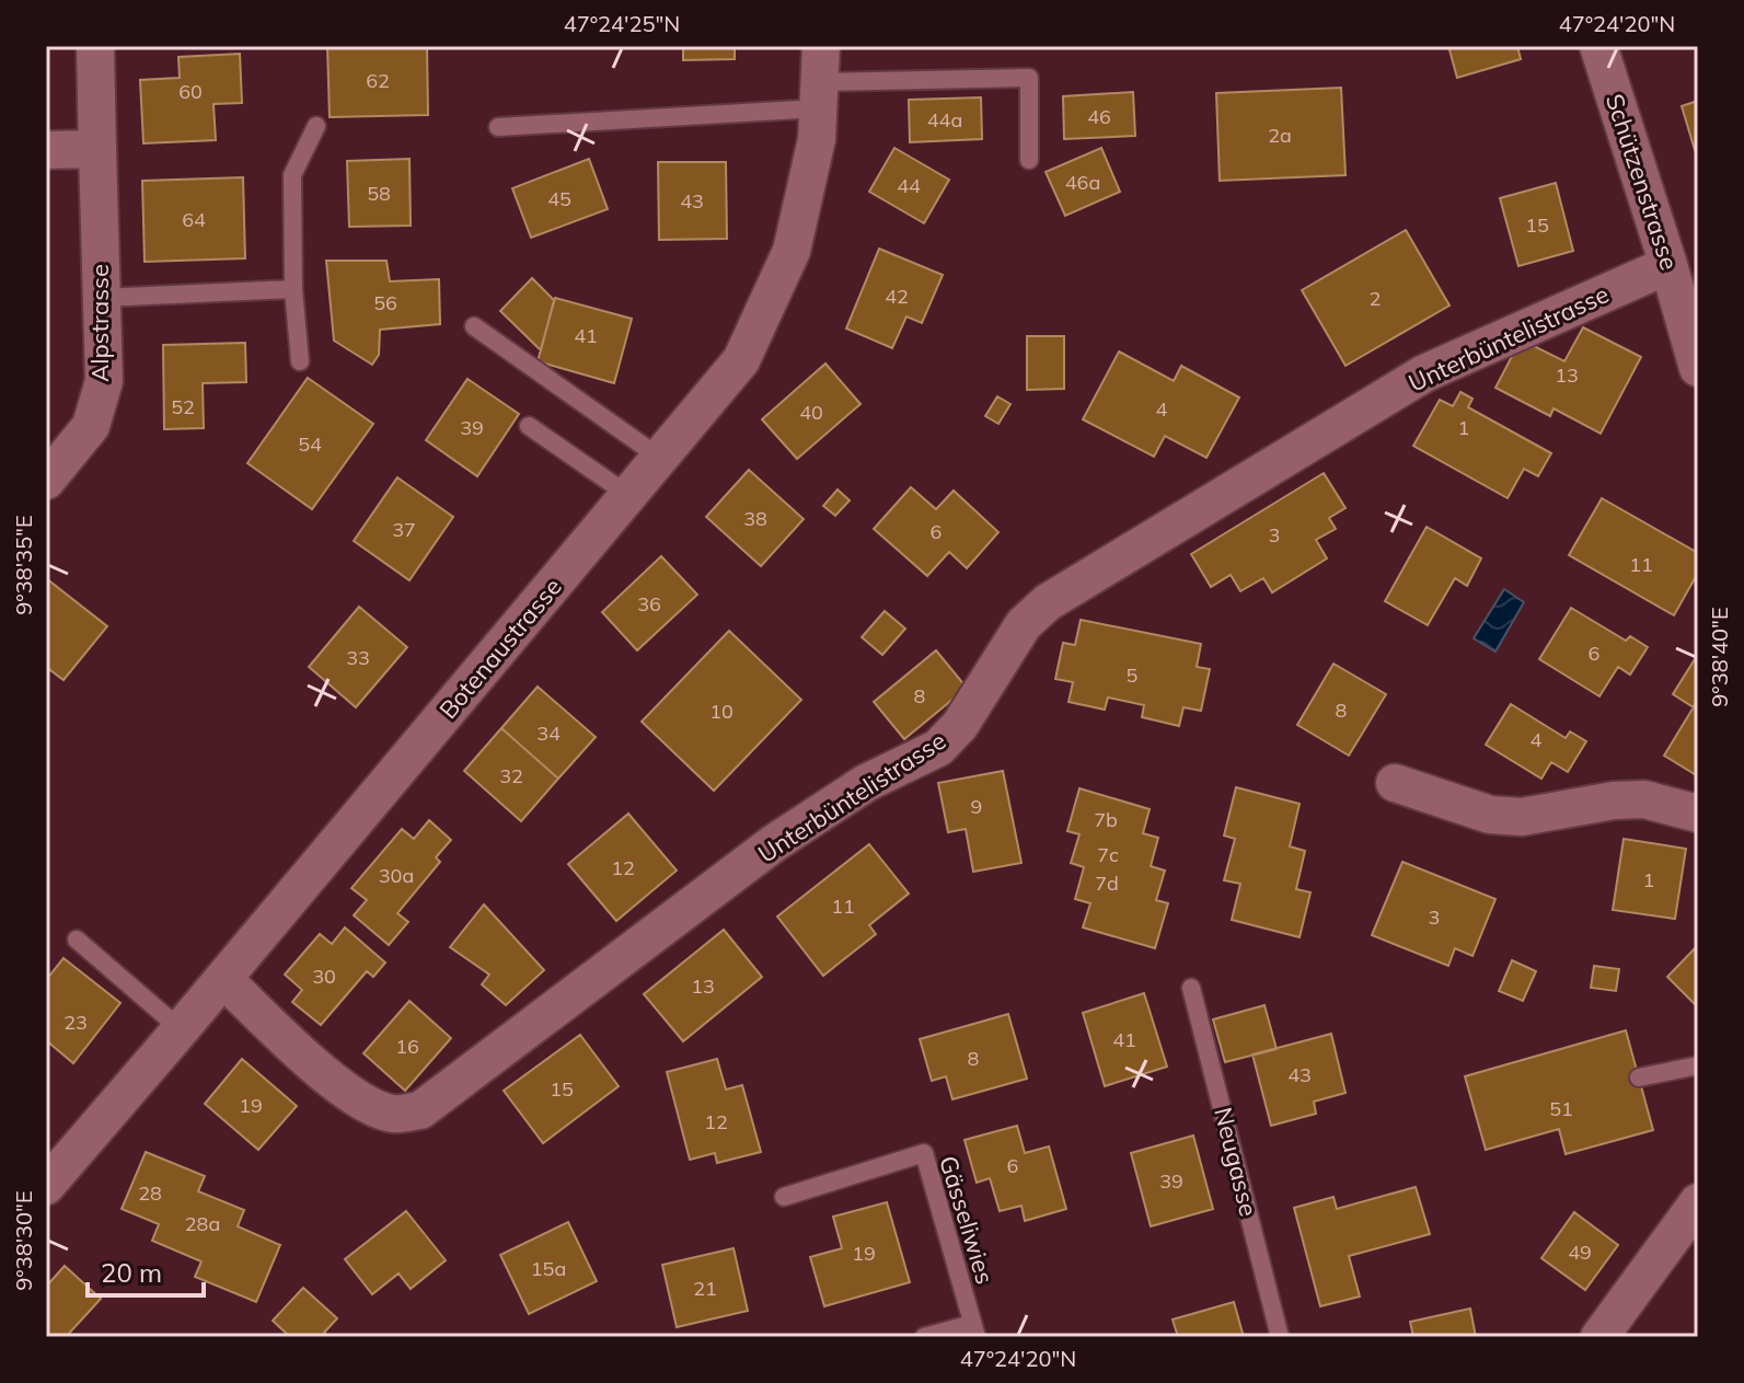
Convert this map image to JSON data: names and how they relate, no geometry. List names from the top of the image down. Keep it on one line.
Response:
{"streets":{"street":["Schützenstrasse","Alpstrasse","Unterbüntelistrasse","Botenaustrasse"],"lane":["Neugasse","Gässeliwies"]},"crossings":[["Schützenstrasse","Unterbüntelistrasse"],["Unterbüntelistrasse","Botenaustrasse"]],"house_numbers":["62","60","46","44a","2a","46a","44","58","45","43","64","15","42","2","56","41","13","52","4","40","39","1","54","38","37","6","3","11","36","6","33","5","8","8","10","34","4","32","9","7b","7c","12","30a","1","7d","11","3","30","13","23","41","16","8","43","15","19","51","12","6","39","28","28a","49","19","15a","21"],"scale_bar":"20 m","coordinates":["47°24'25\"N","47°24'20\"N","9°38'35\"E","9°38'40\"E","9°38'30\"E"]}
